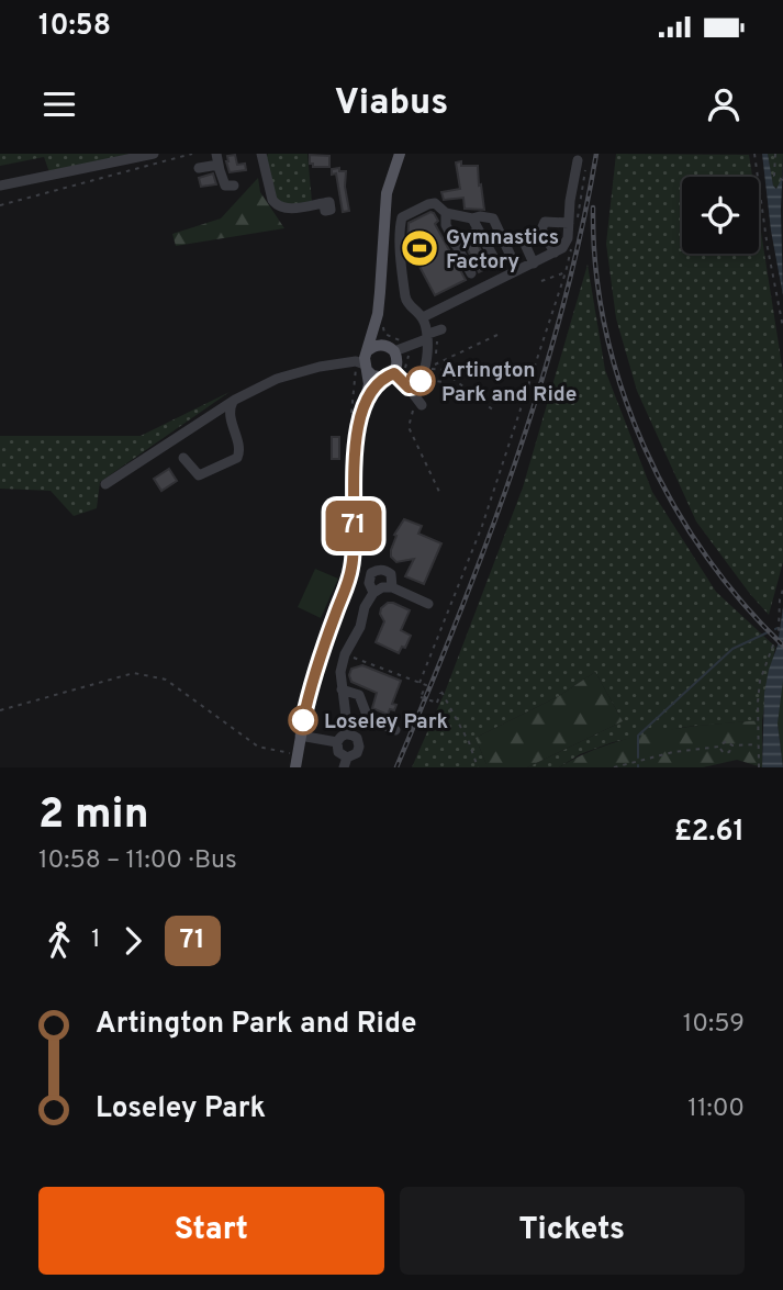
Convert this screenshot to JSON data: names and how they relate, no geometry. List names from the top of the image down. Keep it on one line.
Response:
{"places":{"sports":["Gymnastics Factory"],"other":["Artington Park and Ride","Loseley Park"]},"lines":["bus line 71"],"page":{"status":"10:58","header":"Viabus","on_map":"71","heading":["2 min","10:58 – 11:00 · Bus","£2.61"],"legs":["1","71"],"list":[{"name":"Artington Park and Ride","value":"10:59"},{"name":"Loseley Park","value":"11:00"}],"buttons":["Start","Tickets"]}}
